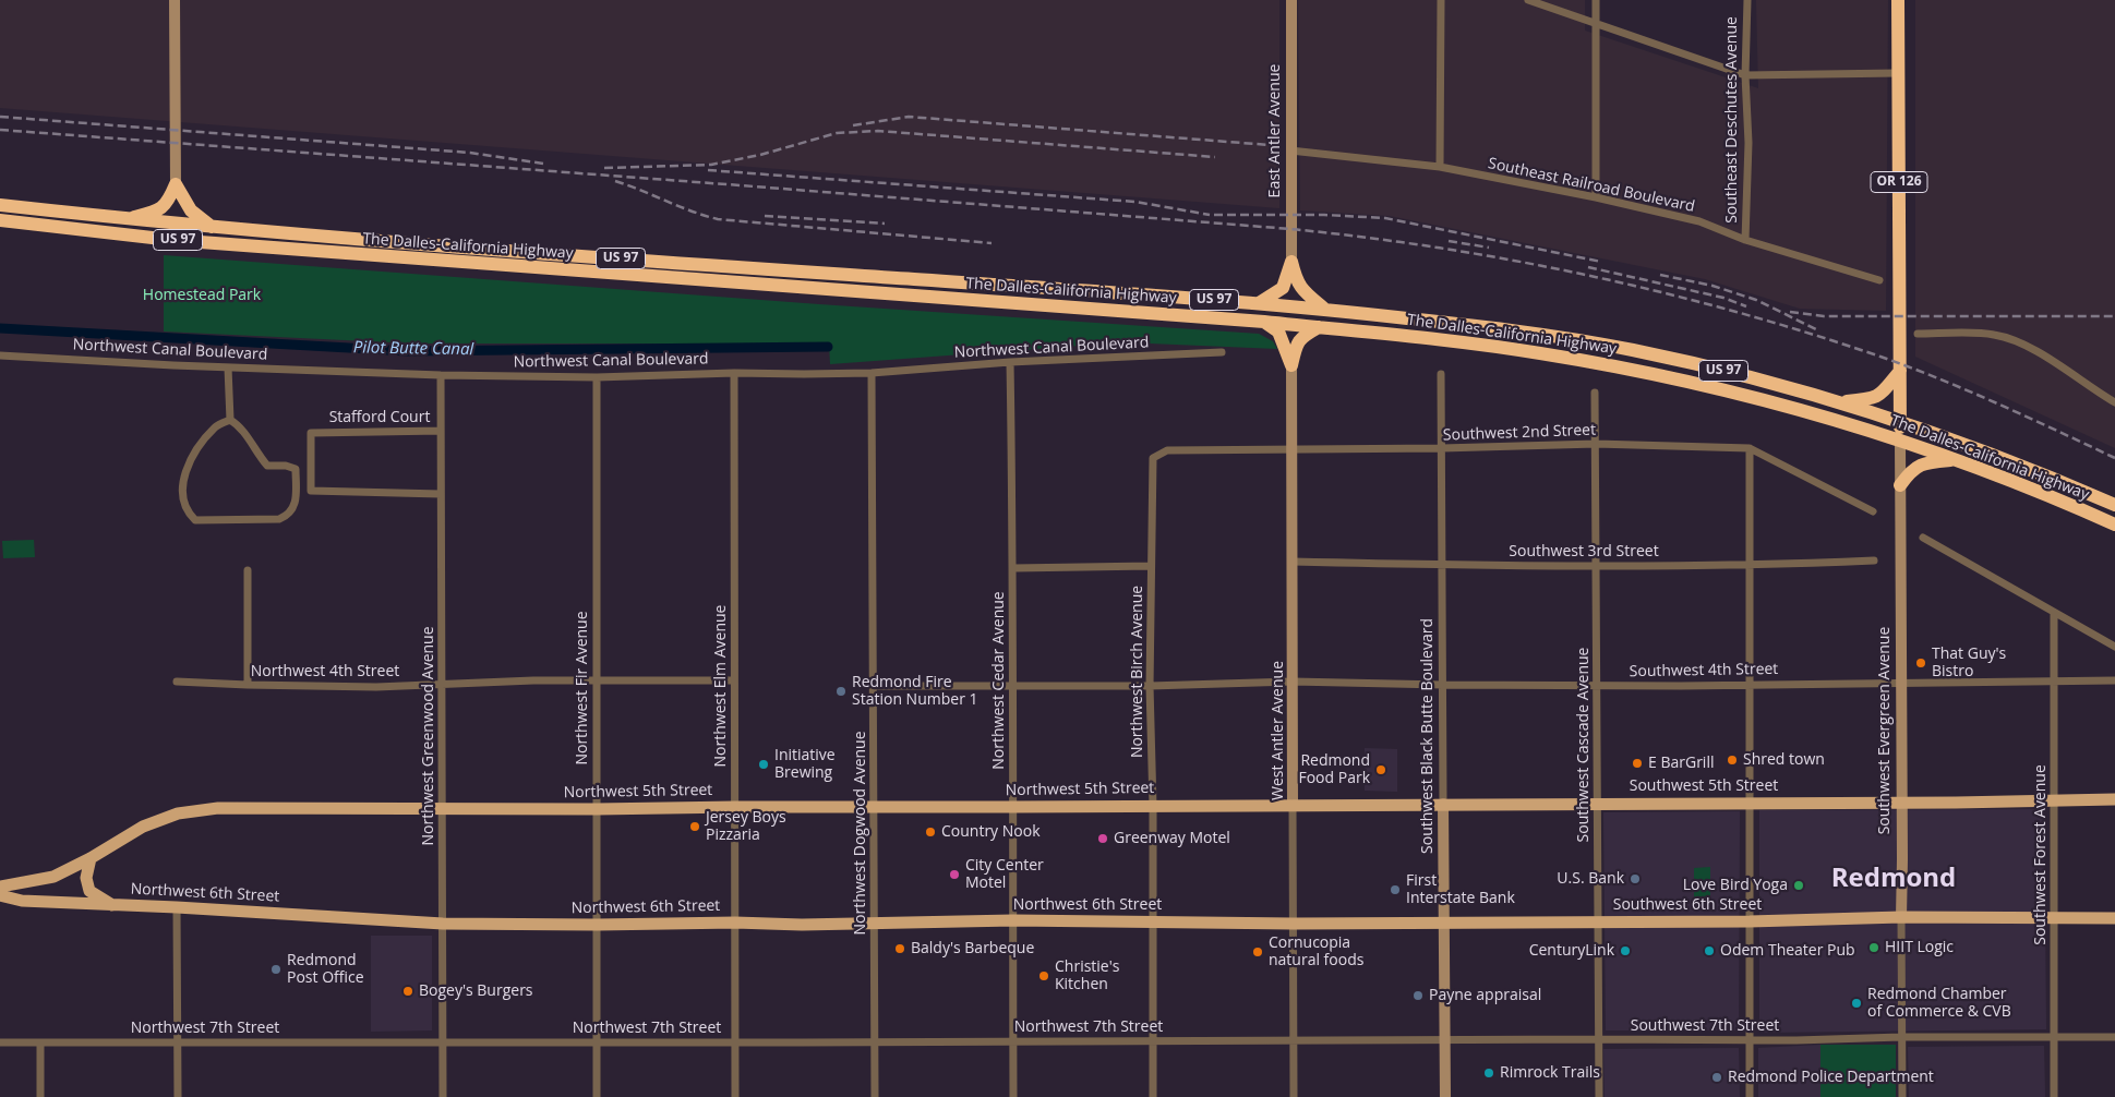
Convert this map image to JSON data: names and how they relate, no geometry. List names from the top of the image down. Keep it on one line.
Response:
{"streets":{"highway":["OR 126","US 97","The Dalles-California Highway","Southwest Evergreen Avenue"],"main road":["Southwest 5th Street","Northwest 5th Street","Northwest 6th Street","Southwest 6th Street"],"street":["Southeast Deschutes Avenue","East Antler Avenue","Southeast Railroad Boulevard","Northwest Canal Boulevard","Stafford Court","Southwest 2nd Street","Southwest 3rd Street","Southwest 4th Street","Northwest 4th Street","Northwest Birch Avenue","Northwest Cedar Avenue","Northwest Elm Avenue","Northwest Fir Avenue","West Antler Avenue","Northwest Greenwood Avenue","Southwest Black Butte Boulevard","Southwest Cascade Avenue","Northwest Dogwood Avenue","Southwest Forest Avenue","Southwest 7th Street","Northwest 7th Street"]},"crossings":[["Southeast Deschutes Avenue","Southeast Railroad Boulevard"],["East Antler Avenue","Southeast Railroad Boulevard"],["OR 126","Southwest Evergreen Avenue"],["The Dalles-California Highway","Southwest Evergreen Avenue"],["Northwest Canal Boulevard","Northwest Cedar Avenue"],["Northwest Canal Boulevard","Northwest Elm Avenue"],["Northwest Canal Boulevard","Northwest Fir Avenue"],["Northwest Canal Boulevard","Northwest Greenwood Avenue"],["Northwest Canal Boulevard","Northwest Dogwood Avenue"],["Stafford Court","Northwest Greenwood Avenue"],["Southwest 2nd Street","Northwest Birch Avenue"],["Southwest 2nd Street","West Antler Avenue"],["Southwest 2nd Street","Southwest Black Butte Boulevard"],["Southwest 2nd Street","Southwest Cascade Avenue"],["Southwest 3rd Street","West Antler Avenue"],["Southwest 3rd Street","Southwest Black Butte Boulevard"],["Southwest 3rd Street","Southwest Cascade Avenue"],["Southwest 4th Street","West Antler Avenue"],["Southwest 4th Street","Southwest Evergreen Avenue"],["Southwest 4th Street","Southwest Black Butte Boulevard"],["Southwest 4th Street","Southwest Cascade Avenue"],["Southwest 4th Street","Southwest Forest Avenue"],["Northwest 4th Street","Northwest Elm Avenue"],["Northwest 4th Street","Northwest Fir Avenue"],["Northwest 4th Street","Northwest Greenwood Avenue"],["Northwest Birch Avenue","Northwest 5th Street"],["Northwest Birch Avenue","Northwest 6th Street"],["Northwest Birch Avenue","Northwest 7th Street"],["Northwest Cedar Avenue","Northwest 5th Street"],["Northwest Cedar Avenue","Northwest 6th Street"],["Northwest Cedar Avenue","Northwest 7th Street"],["Northwest Elm Avenue","Northwest 5th Street"],["Northwest Elm Avenue","Northwest 6th Street"],["Northwest Elm Avenue","Northwest 7th Street"],["Northwest Fir Avenue","Northwest 5th Street"],["Northwest Fir Avenue","Northwest 6th Street"],["Northwest Fir Avenue","Northwest 7th Street"],["West Antler Avenue","Southwest 5th Street"],["West Antler Avenue","Northwest 5th Street"],["West Antler Avenue","Northwest 6th Street"],["West Antler Avenue","Southwest 6th Street"],["West Antler Avenue","Southwest 7th Street"],["West Antler Avenue","Northwest 7th Street"],["Southwest Evergreen Avenue","Southwest 5th Street"],["Southwest Evergreen Avenue","Southwest 6th Street"],["Southwest Evergreen Avenue","Southwest 7th Street"],["Northwest Greenwood Avenue","Northwest 5th Street"],["Northwest Greenwood Avenue","Northwest 6th Street"],["Northwest Greenwood Avenue","Northwest 7th Street"],["Southwest Black Butte Boulevard","Southwest 5th Street"],["Southwest Black Butte Boulevard","Southwest 6th Street"],["Southwest Black Butte Boulevard","Southwest 7th Street"],["Southwest Cascade Avenue","Southwest 5th Street"],["Southwest Cascade Avenue","Southwest 6th Street"],["Southwest Cascade Avenue","Southwest 7th Street"],["Southwest 5th Street","Northwest 5th Street"],["Southwest 5th Street","Southwest Forest Avenue"],["Northwest 5th Street","Northwest Dogwood Avenue"],["Northwest Dogwood Avenue","Northwest 6th Street"],["Northwest Dogwood Avenue","Northwest 7th Street"],["Southwest Forest Avenue","Southwest 6th Street"],["Southwest Forest Avenue","Southwest 7th Street"],["Northwest 6th Street","Southwest 6th Street"],["Southwest 7th Street","Northwest 7th Street"]],"districts":["Redmond"],"water":["Pilot Butte Canal"],"parks":["Homestead Park"],"places":["That Guy's Bistro","Redmond Fire Station Number 1","Shred town","E BarGrill","Initiative Brewing","Redmond Food Park","Jersey Boys Pizzaria","Country Nook","Greenway Motel","City Center Motel","U.S. Bank","Love Bird Yoga","First Interstate Bank","HIIT Logic","Baldy's Barbeque","CenturyLink","Odem Theater Pub","Cornucopia natural foods","Redmond Post Office","Christie's Kitchen","Bogey's Burgers","Payne appraisal","Redmond Chamber of Commerce & CVB","Rimrock Trails","Redmond Police Department"]}
